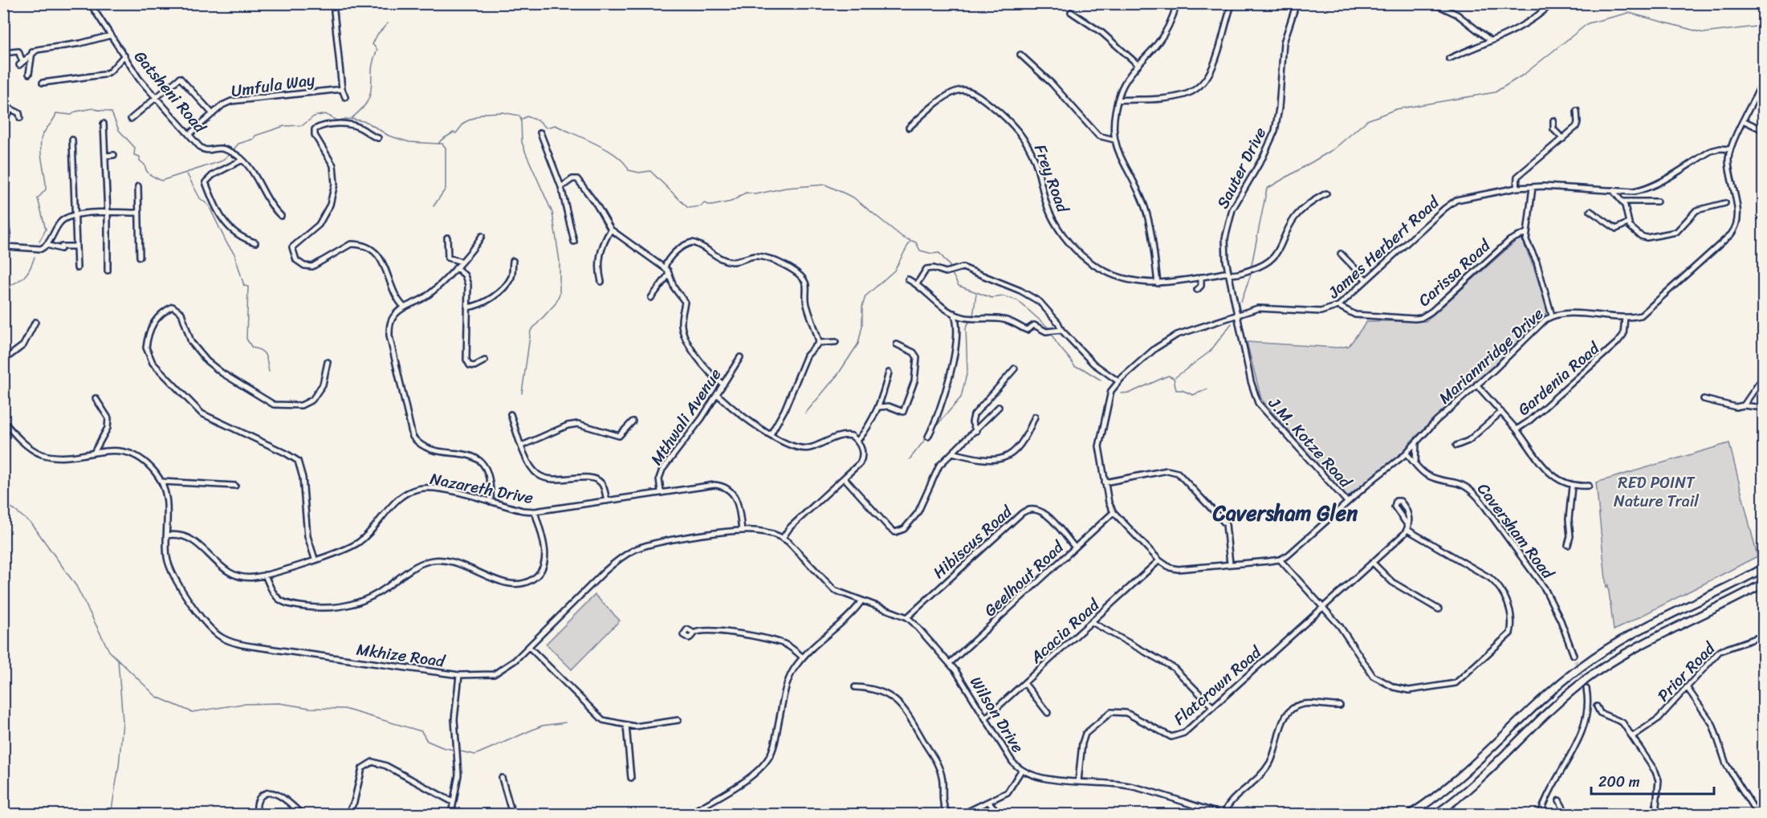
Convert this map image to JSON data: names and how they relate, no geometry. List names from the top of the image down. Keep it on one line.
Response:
{"streets":{"street":["Umfula Way","Gatsheni Road","Sauter Drive","Frey Road","James Herbert Road","Carissa Road","Mariannridge Drive","Gardenia Road","Mthwali Avenue","J.M. Kotze Road","Nazareth Drive","Caversham Road","Hibiscus Road","Geelhout Road","Acacia Road","Mkhize Road","Prior Road","Flatcrown Road","Wilson Drive"]},"crossings":[["Umfula Way","Gatsheni Road"],["Sauter Drive","Frey Road"],["Sauter Drive","James Herbert Road"],["Sauter Drive","J.M. Kotze Road"],["James Herbert Road","Carissa Road"],["James Herbert Road","Mariannridge Drive"],["James Herbert Road","J.M. Kotze Road"],["James Herbert Road","Geelhout Road"],["James Herbert Road","Acacia Road"],["Mariannridge Drive","Gardenia Road"],["Mariannridge Drive","J.M. Kotze Road"],["Mariannridge Drive","Caversham Road"],["Mthwali Avenue","Nazareth Drive"],["Nazareth Drive","Mkhize Road"],["Hibiscus Road","Geelhout Road"],["Hibiscus Road","Wilson Drive"],["Geelhout Road","Wilson Drive"],["Acacia Road","Wilson Drive"],["Flatcrown Road","Wilson Drive"]],"districts":["Caversham Glen"],"parks":["RED POINT Nature Trail"],"scale_bar":"200 m"}
